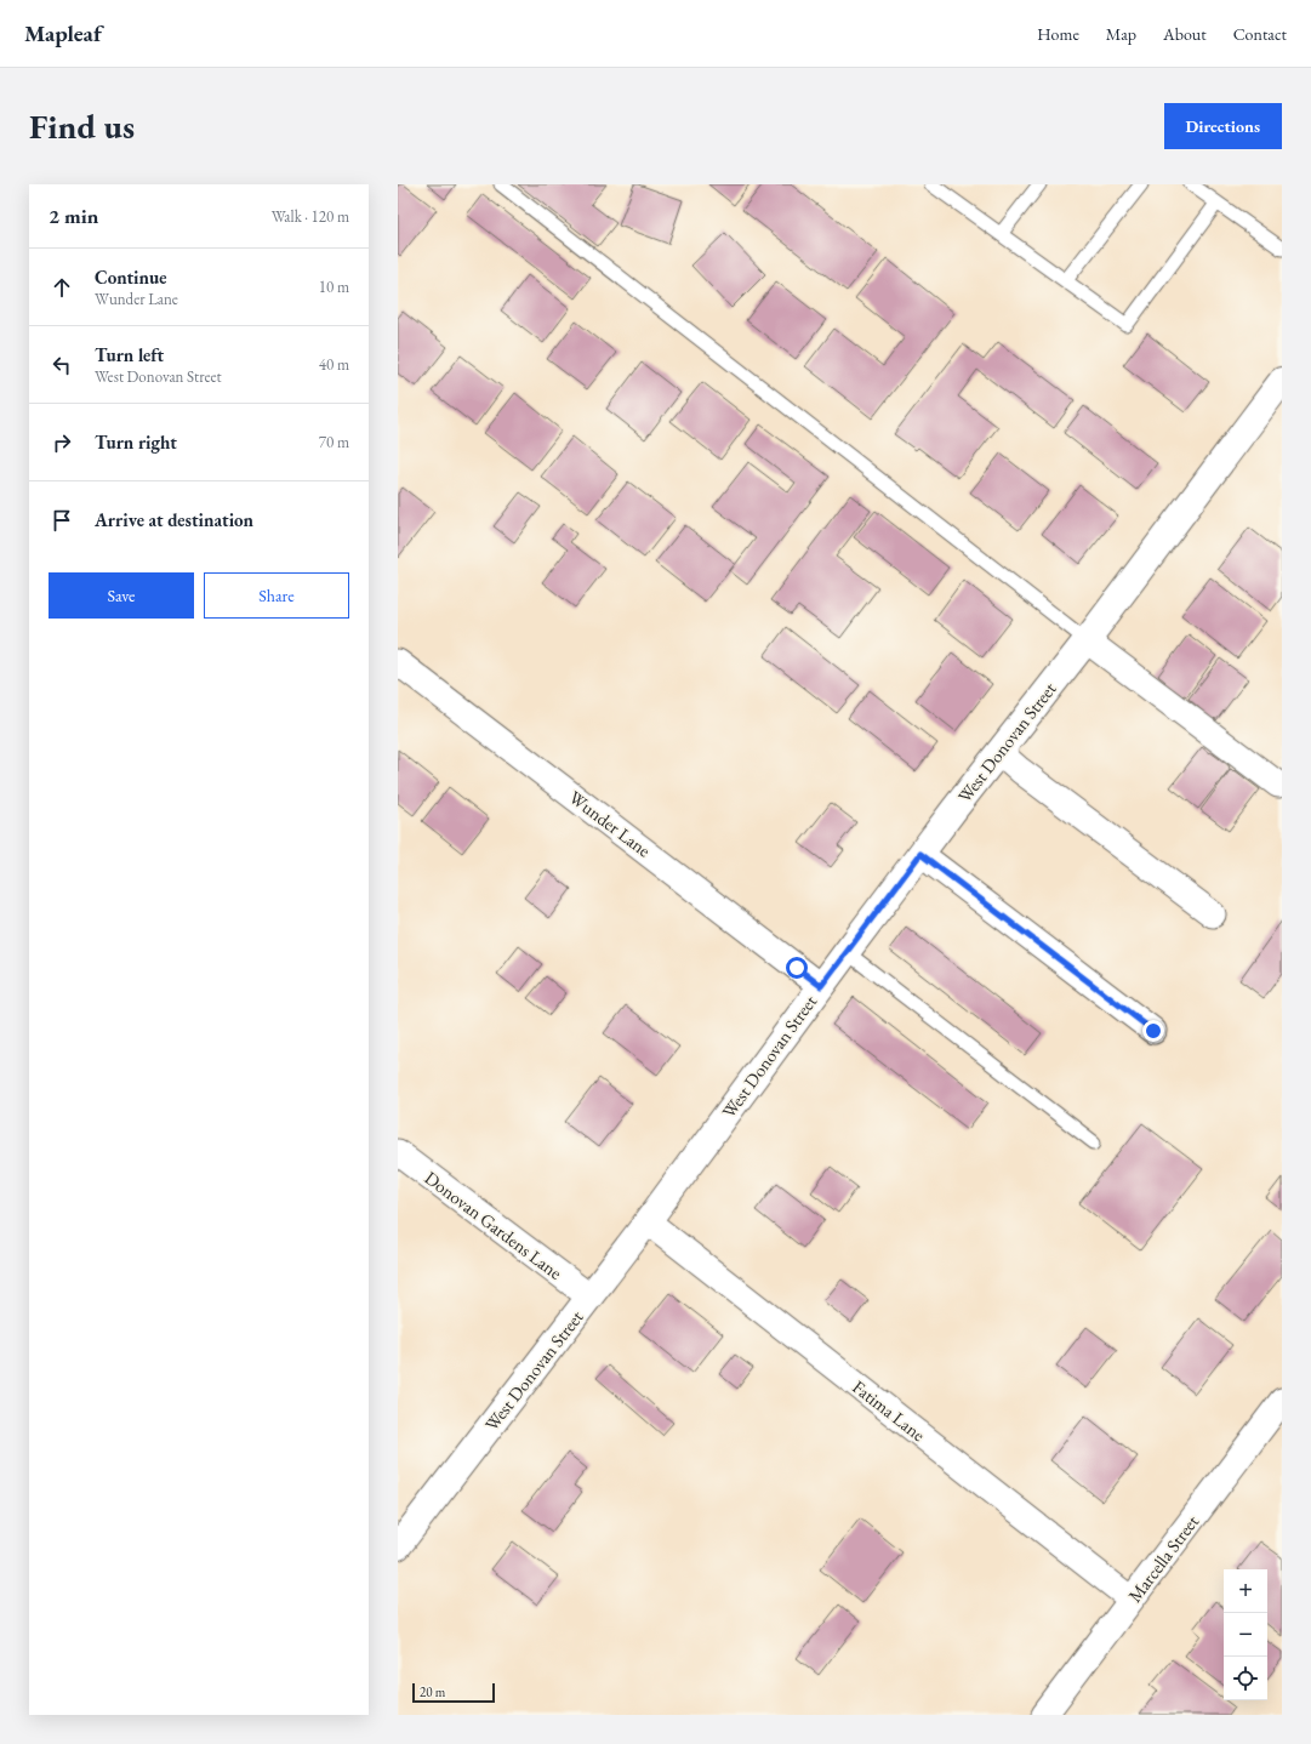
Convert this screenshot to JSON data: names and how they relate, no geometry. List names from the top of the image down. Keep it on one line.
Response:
{"streets":{"street":["West Donovan Street","Wunder Lane","Donovan Gardens Lane","Fatima Lane","Marcella Street"]},"crossings":[["West Donovan Street","Wunder Lane"],["West Donovan Street","Donovan Gardens Lane"],["West Donovan Street","Fatima Lane"],["Fatima Lane","Marcella Street"]],"scale_bar":"20 m","page":{"header":"Mapleaf","nav":["Home","Map","About","Contact"],"buttons":["Directions",["Save","Share"]],"title":"Find us","heading":["2 min","Walk · 120 m"],"list":[["Continue","Wunder Lane","10 m"],["Turn left","West Donovan Street","40 m"],["Turn right","70 m"],"Arrive at destination"],"map_buttons":["+","−"],"scale":"20 m"}}
